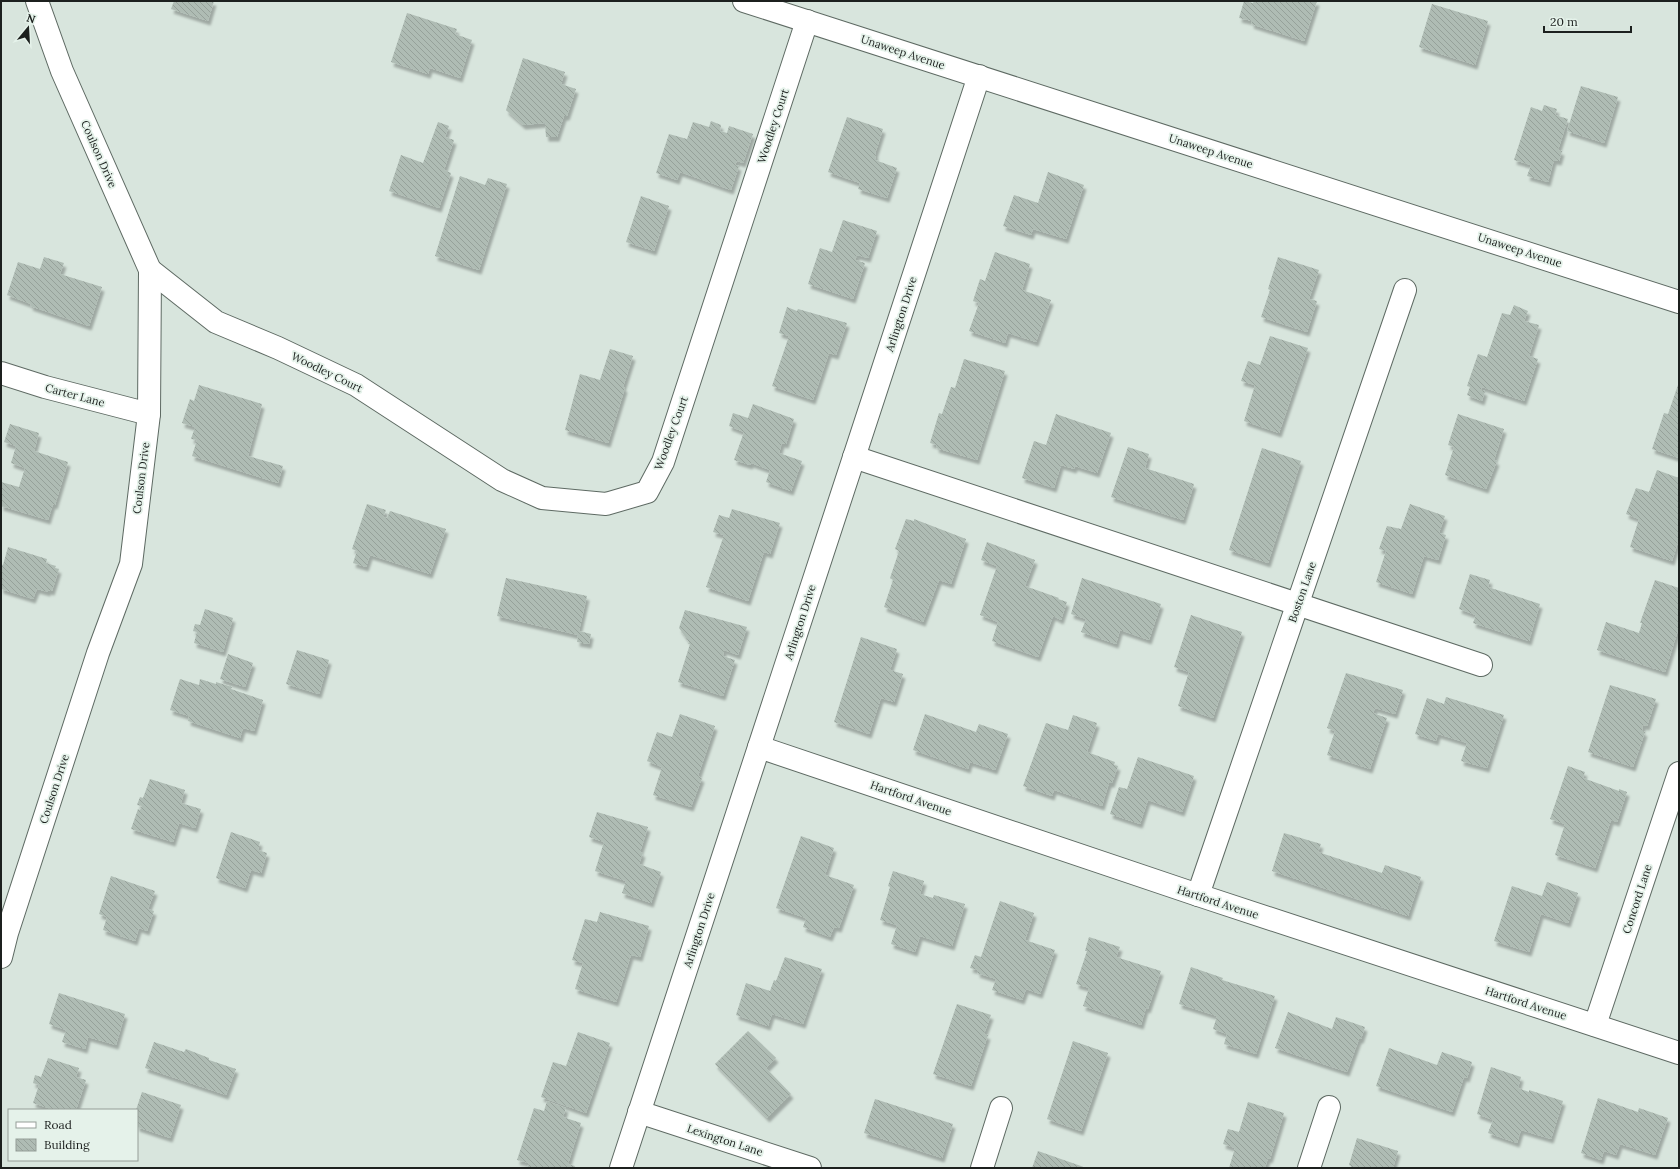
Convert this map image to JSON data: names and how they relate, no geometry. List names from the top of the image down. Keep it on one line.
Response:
{"streets":{"street":["Unaweep Avenue","Woodley Court","Coulson Drive","Arlington Drive","Carter Lane","Boston Lane","Hartford Avenue","Concord Lane","Lexington Lane"]},"crossings":[["Unaweep Avenue","Woodley Court"],["Unaweep Avenue","Arlington Drive"],["Woodley Court","Coulson Drive"],["Coulson Drive","Carter Lane"],["Arlington Drive","Hartford Avenue"],["Arlington Drive","Lexington Lane"],["Boston Lane","Hartford Avenue"],["Hartford Avenue","Concord Lane"]],"legend":["Road","Building"],"scale_bar":"20 m","north":"top"}
